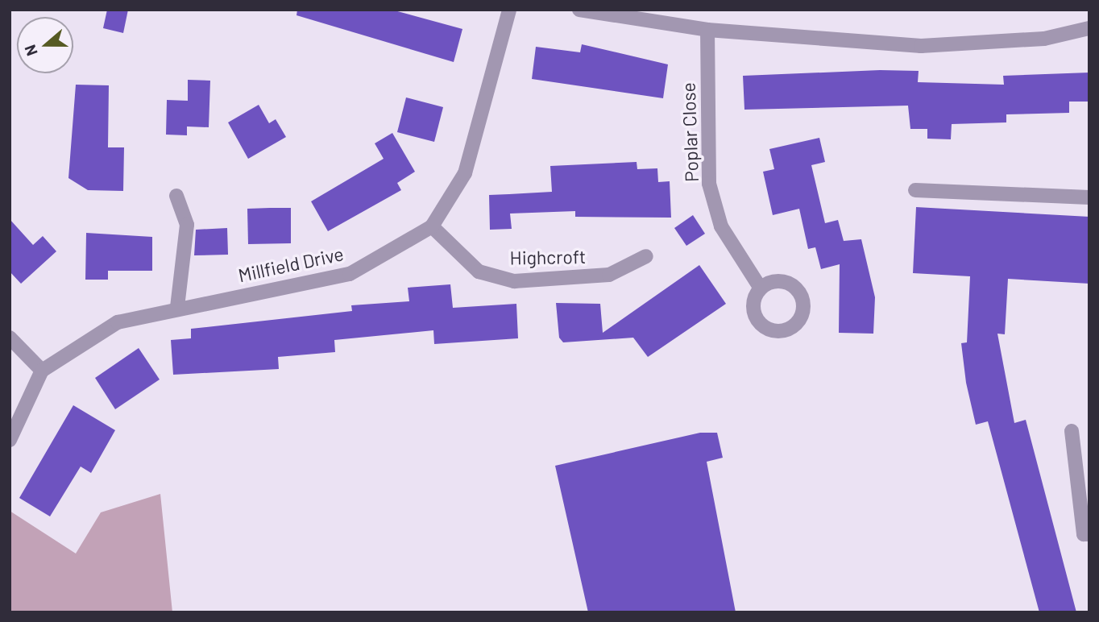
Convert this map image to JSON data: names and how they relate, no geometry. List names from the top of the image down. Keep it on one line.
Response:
{"streets":{"street":["Poplar Close","Highcroft","Millfield Drive"]},"crossings":[["Highcroft","Millfield Drive"]],"north":"left"}
